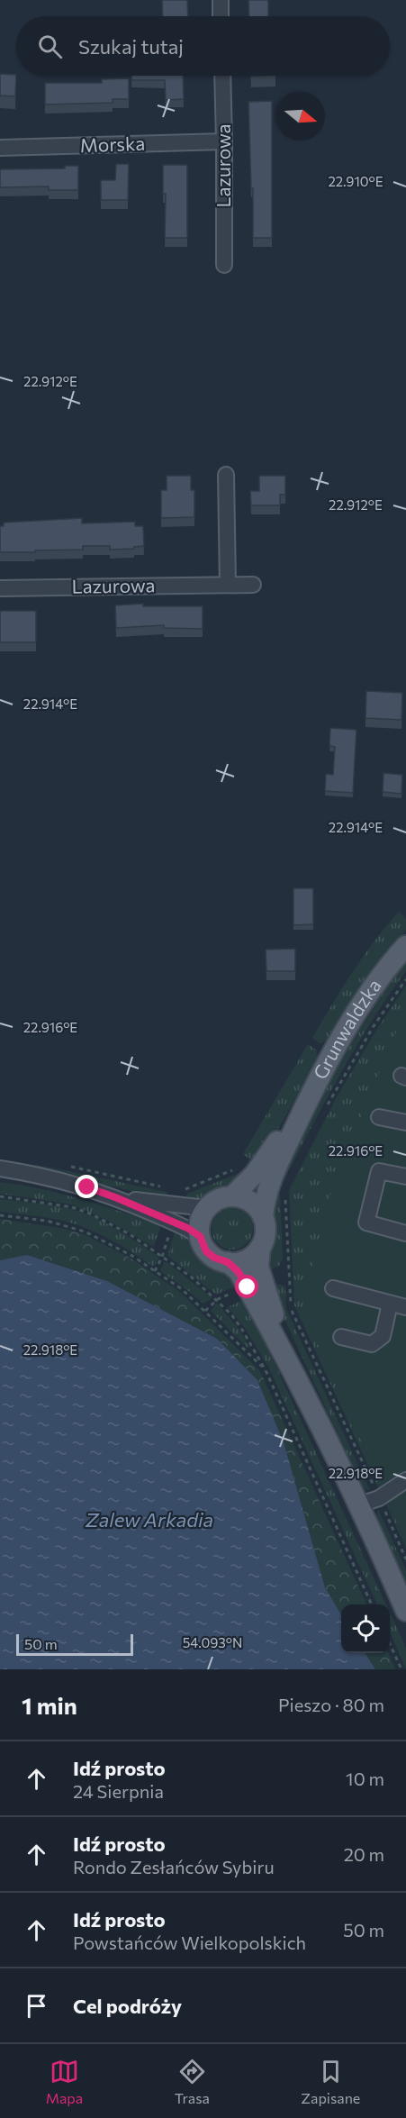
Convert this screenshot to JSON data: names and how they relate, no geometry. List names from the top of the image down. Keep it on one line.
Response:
{"streets":{"main road":["Grunwaldzka"],"street":["Morska","Lazurowa"]},"crossings":[["Morska","Lazurowa"]],"water":["Zalew Arkadia"],"scale_bar":"50 m","north":"right","page":{"search":"Szukaj tutaj","scale":"50 m","heading":["1 min","Pieszo · 80 m"],"list":[["Idź prosto","24 Sierpnia","10 m"],["Idź prosto","Rondo Zesłańców Sybiru","20 m"],["Idź prosto","Powstańców Wielkopolskich","50 m"],"Cel podróży"],"nav":["Mapa","Trasa","Zapisane"]},"coordinates":["22.910°E","22.912°E","22.914°E","22.916°E","22.918°E","54.093°N"]}
